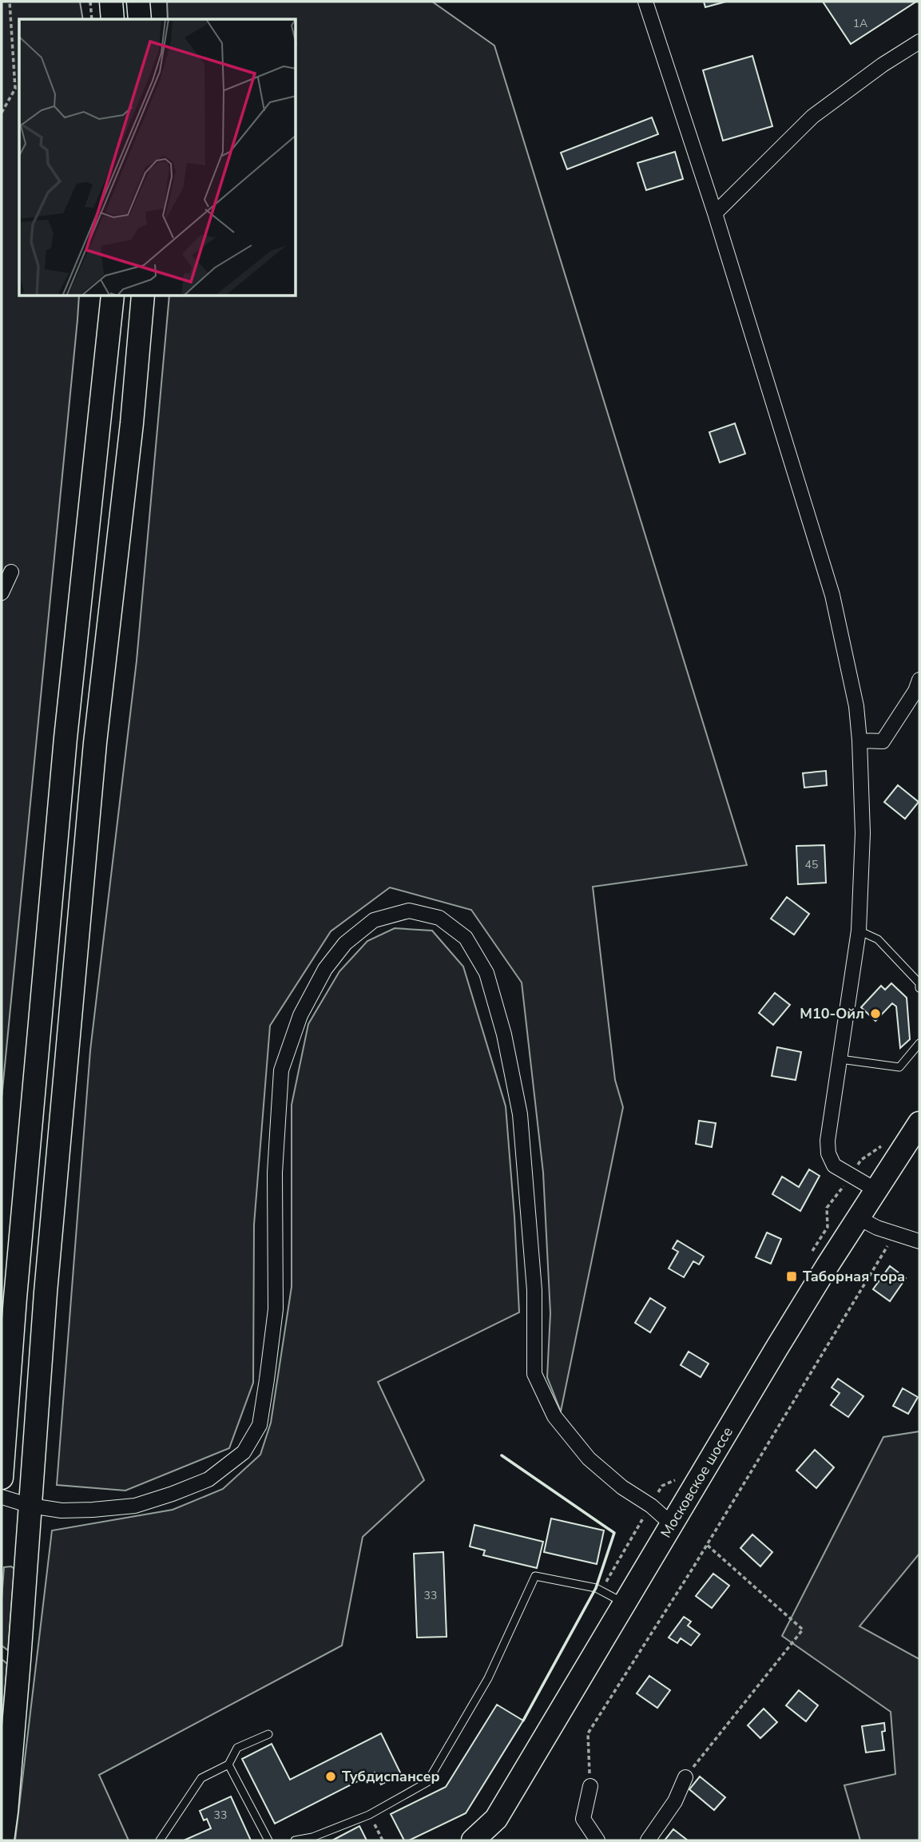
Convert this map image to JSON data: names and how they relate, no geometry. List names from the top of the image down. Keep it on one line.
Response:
{"streets":{"main road":["Московское шоссе"]},"places":{"other":["М10-Ойл","Тубдиспансер"],"transit":["Таборная гора"]},"house_numbers":["1А","45","33","33"]}
